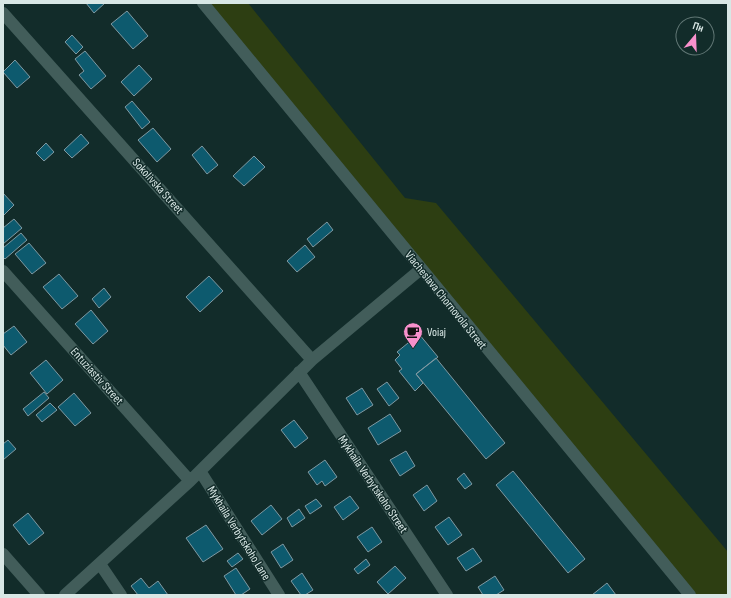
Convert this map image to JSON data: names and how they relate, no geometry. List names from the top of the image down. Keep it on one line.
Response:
{"streets":{"street":["Sokolivska Street","Viacheslava Chornovola Street","Entuziastiv Street","Mykhaila Verbytskoho Street","Mykhaila Verbytskoho Lane"]},"places":{"cafe":["Voiaj"]},"north":"top"}
